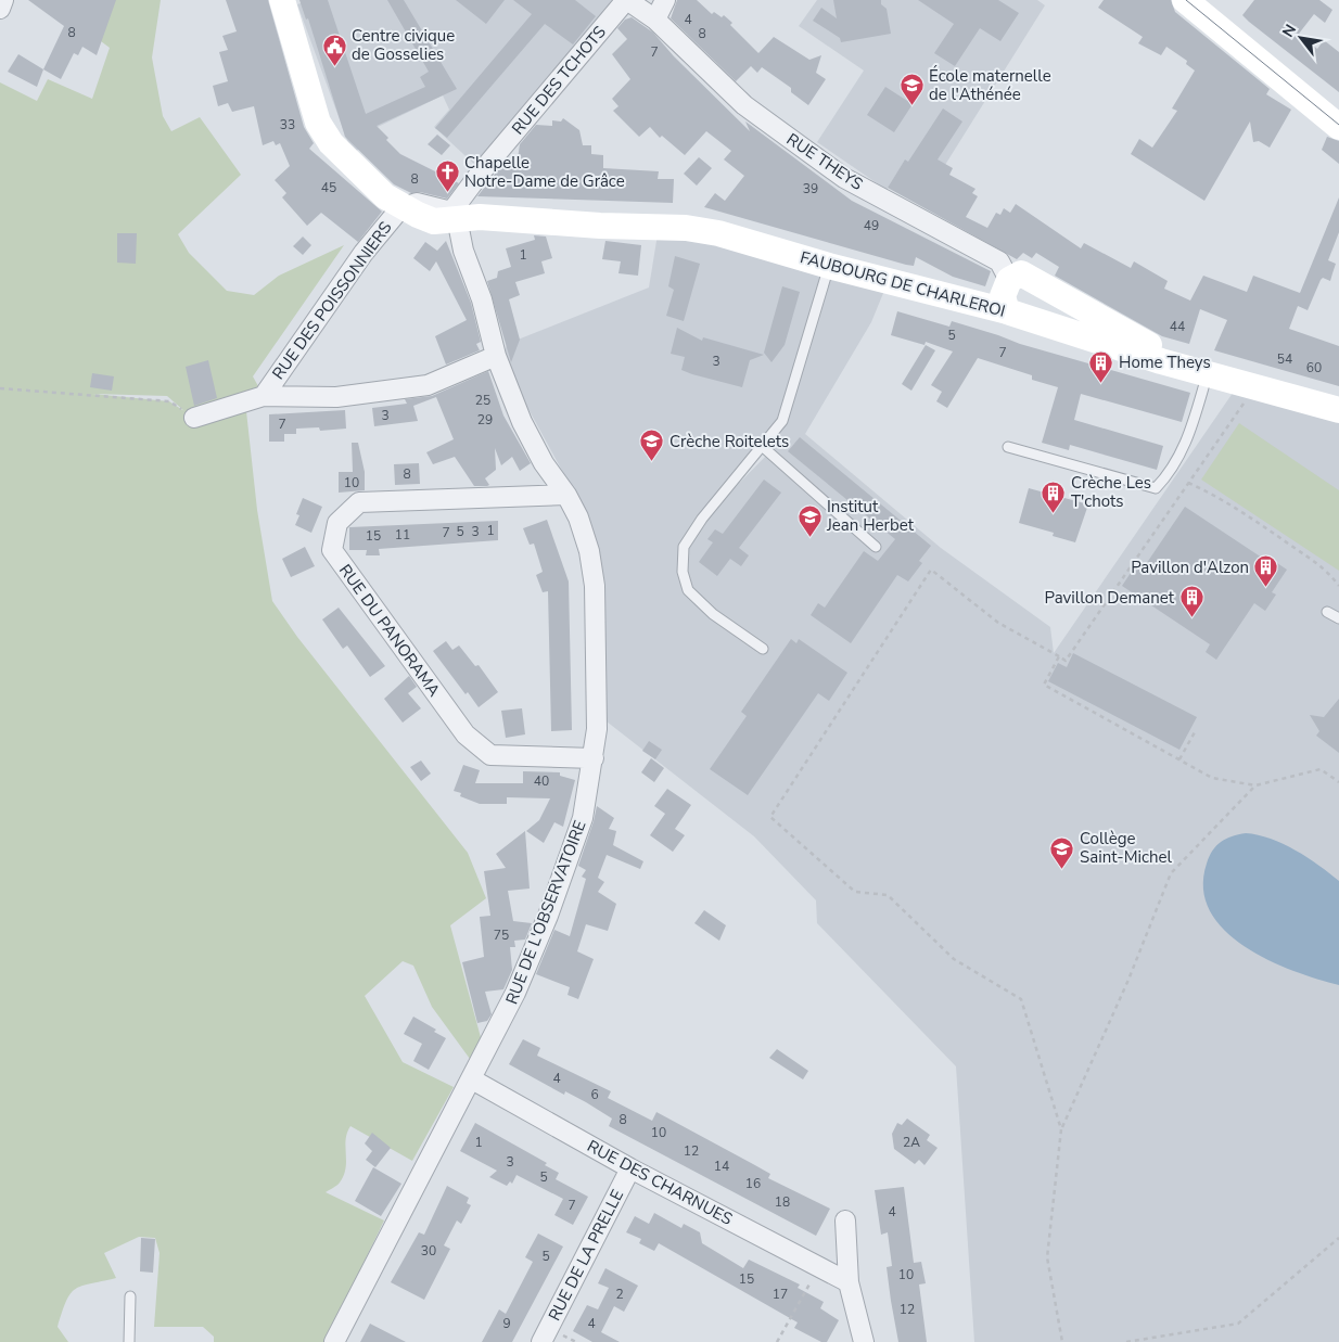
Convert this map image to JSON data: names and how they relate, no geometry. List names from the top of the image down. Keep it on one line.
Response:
{"streets":{"main road":["FAUBOURG DE CHARLEROI"],"street":["RUE DES TCHOTS","RUE THEYS","RUE DES POISSONNIERS","RUE DU PANORAMA","RUE DE L'OBSERVATOIRE","RUE DES CHARNUES","RUE DE LA PRELLE"]},"crossings":[["RUE DES TCHOTS","RUE THEYS"],["RUE DES TCHOTS","FAUBOURG DE CHARLEROI"],["RUE DES TCHOTS","RUE DE L'OBSERVATOIRE"],["RUE THEYS","FAUBOURG DE CHARLEROI"],["FAUBOURG DE CHARLEROI","RUE DES POISSONNIERS"],["FAUBOURG DE CHARLEROI","RUE DE L'OBSERVATOIRE"],["RUE DU PANORAMA","RUE DE L'OBSERVATOIRE"],["RUE DE L'OBSERVATOIRE","RUE DES CHARNUES"],["RUE DES CHARNUES","RUE DE LA PRELLE"]],"places":{"public building":["Centre civique de Gosselies"],"school or university":["École maternelle de l'Athénée","Crèche Roitelets","Institut Jean Herbet","Collège Saint-Michel"],"church":["Chapelle Notre-Dame de Grâce"],"building":["Home Theys","Crèche Les T'chots","Pavillon d'Alzon","Pavillon Demanet"]},"house_numbers":["4","8","8","7","33","8","45","39","49","1","44","5","7","54","3","60","25","3","29","7","8","10","1","5","3","7","11","15","40","75","4","6","8","10","1","2A","12","3","14","5","16","18","7","4","30","5","10","15","2","17","12","9","4"],"north":"top left"}
